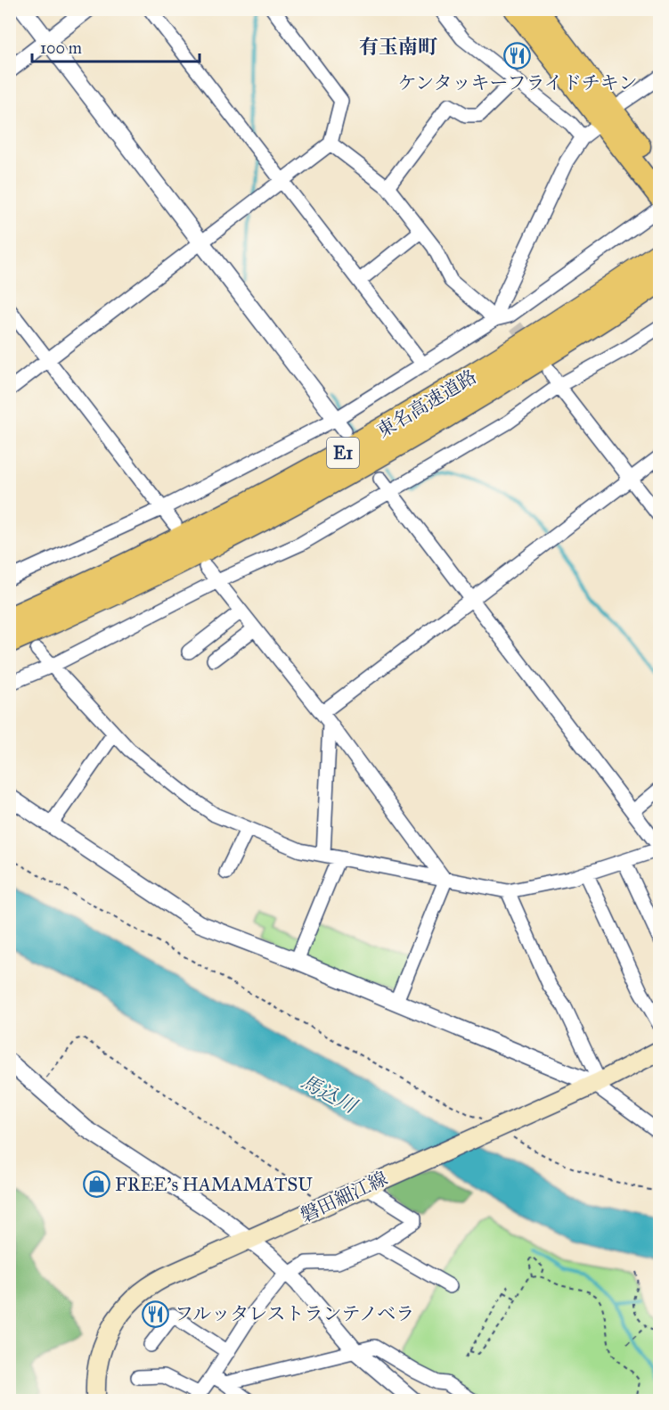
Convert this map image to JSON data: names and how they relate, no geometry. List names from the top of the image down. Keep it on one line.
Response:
{"streets":{"highway":["東名高速道路","E1"],"main road":["磐田細江線"]},"districts":["有玉南町"],"water":["馬込川"],"places":{"restaurant":["ケンタッキーフライドチキン","フルッタレストランテノベラ"],"shop":["FREE's HAMAMATSU"]},"scale_bar":"100 m"}
